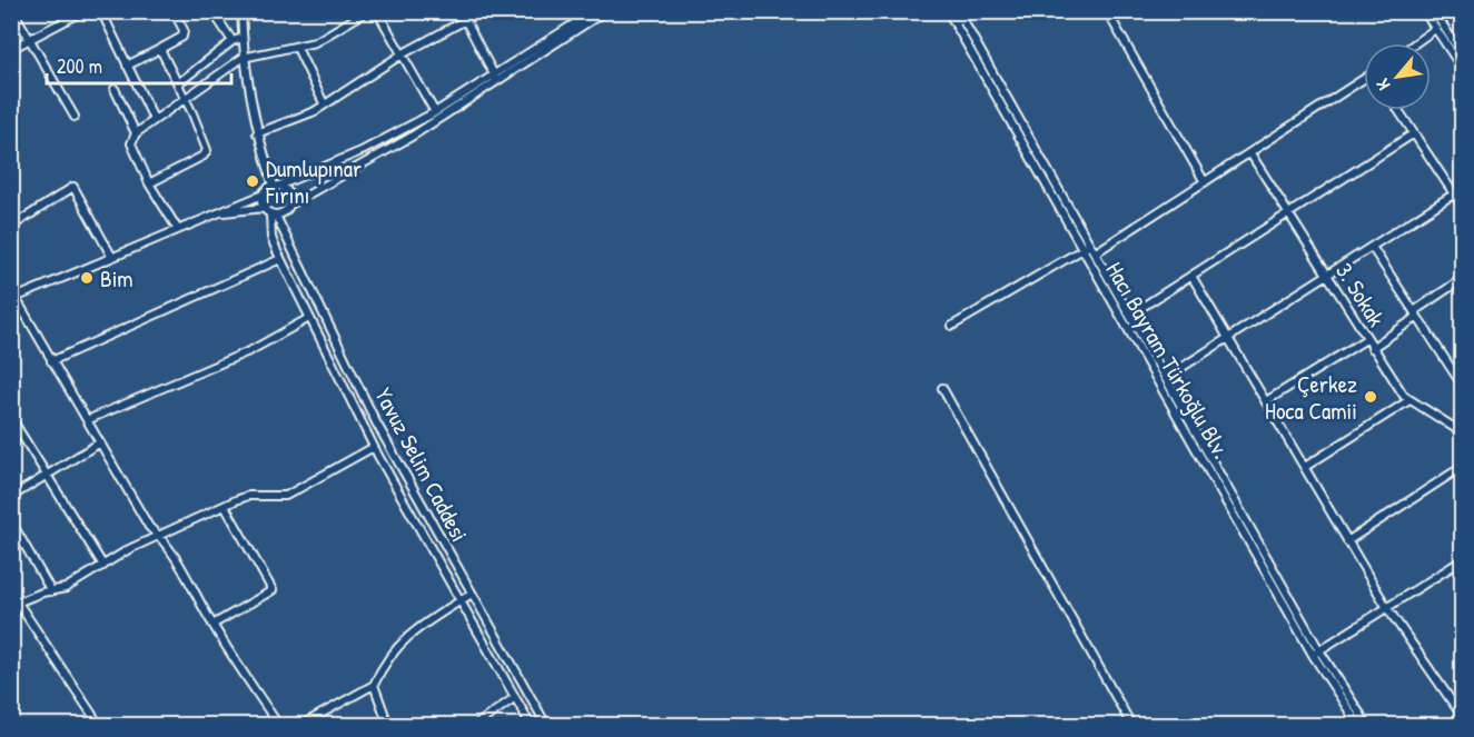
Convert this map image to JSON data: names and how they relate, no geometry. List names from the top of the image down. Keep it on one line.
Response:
{"streets":{"street":["3. Sokak","Hacı Bayram Türkoğlu Blv.","Yavuz Selim Caddesi"]},"places":["Dumlupınar Fırını","Bim","Çerkez Hoca Camii"],"scale_bar":"200 m","north":"bottom left"}
